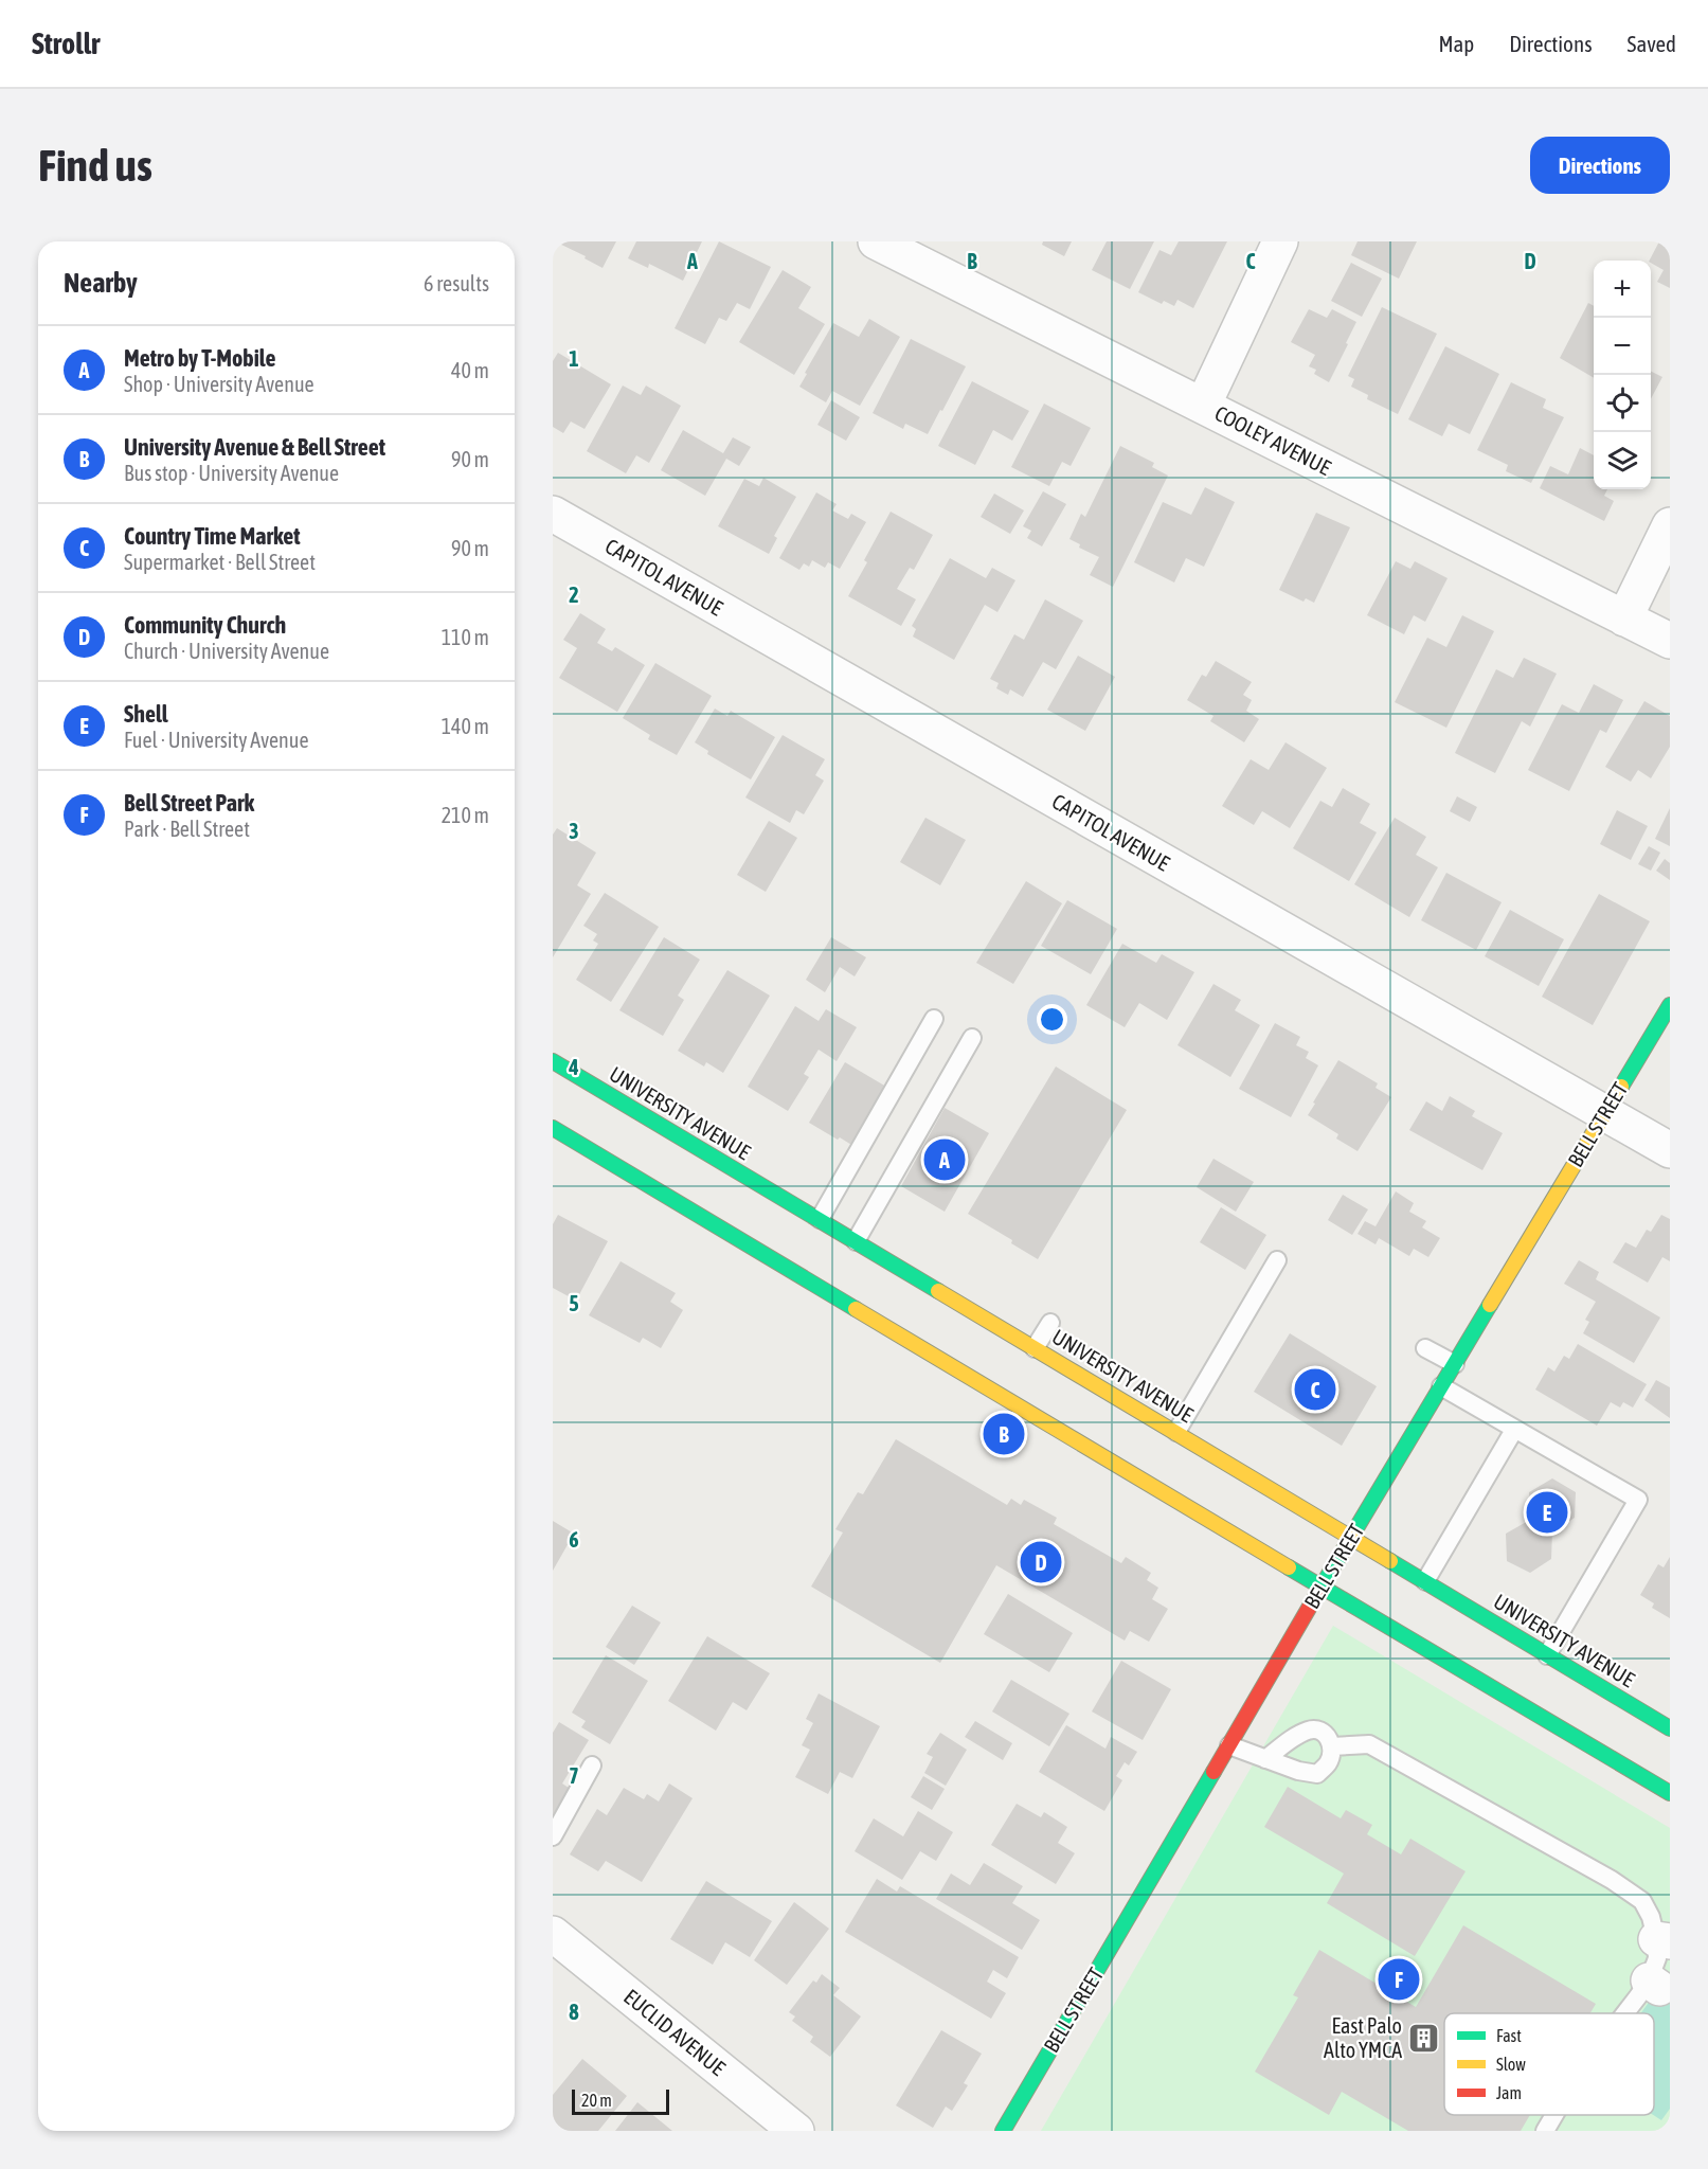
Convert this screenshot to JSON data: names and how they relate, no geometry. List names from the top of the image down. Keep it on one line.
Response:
{"streets":{"main road":["UNIVERSITY AVENUE","BELL STREET"],"street":["COOLEY AVENUE","CAPITOL AVENUE","EUCLID AVENUE"]},"crossings":[["CAPITOL AVENUE","BELL STREET"],["UNIVERSITY AVENUE","BELL STREET"]],"places":{"building":["East Palo Alto YMCA"]},"legend":["Fast","Slow","Jam"],"scale_bar":"20 m","page":{"header":"Strollr","nav":["Map","Directions","Saved"],"buttons":"Directions","title":"Find us","heading":["Nearby","6 results"],"map_buttons":["+","−"],"list":[{"mark":"A","name":"Metro by T-Mobile","note":"Shop · University Avenue","value":"40 m"},{"mark":"B","name":"University Avenue & Bell Street","note":"Bus stop · University Avenue","value":"90 m"},{"mark":"C","name":"Country Time Market","note":"Supermarket · Bell Street","value":"90 m"},{"mark":"D","name":"Community Church","note":"Church · University Avenue","value":"110 m"},{"mark":"E","name":"Shell","note":"Fuel · University Avenue","value":"140 m"},{"mark":"F","name":"Bell Street Park","note":"Park · Bell Street","value":"210 m"}],"pins":["A","C","B","E","D","F"],"scale":"20 m"},"grid":{"columns":["A","B","C","D"],"rows":["1","2","3","4","5","6","7","8"]}}
